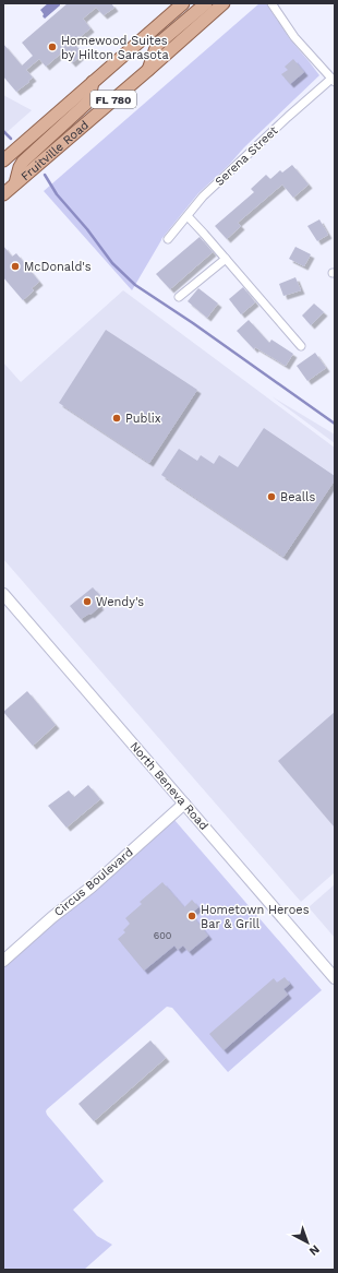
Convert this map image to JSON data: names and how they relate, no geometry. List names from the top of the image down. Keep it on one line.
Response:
{"streets":{"main road":["FL 780","Fruitville Road","North Beneva Road","Circus Boulevard"],"street":["Serena Street"]},"crossings":[["North Beneva Road","Circus Boulevard"]],"places":["Homewood Suites by Hilton Sarasota","McDonald's","Publix","Bealls","Wendy's","Hometown Heroes Bar & Grill"],"house_numbers":["600"],"north":"bottom right"}
